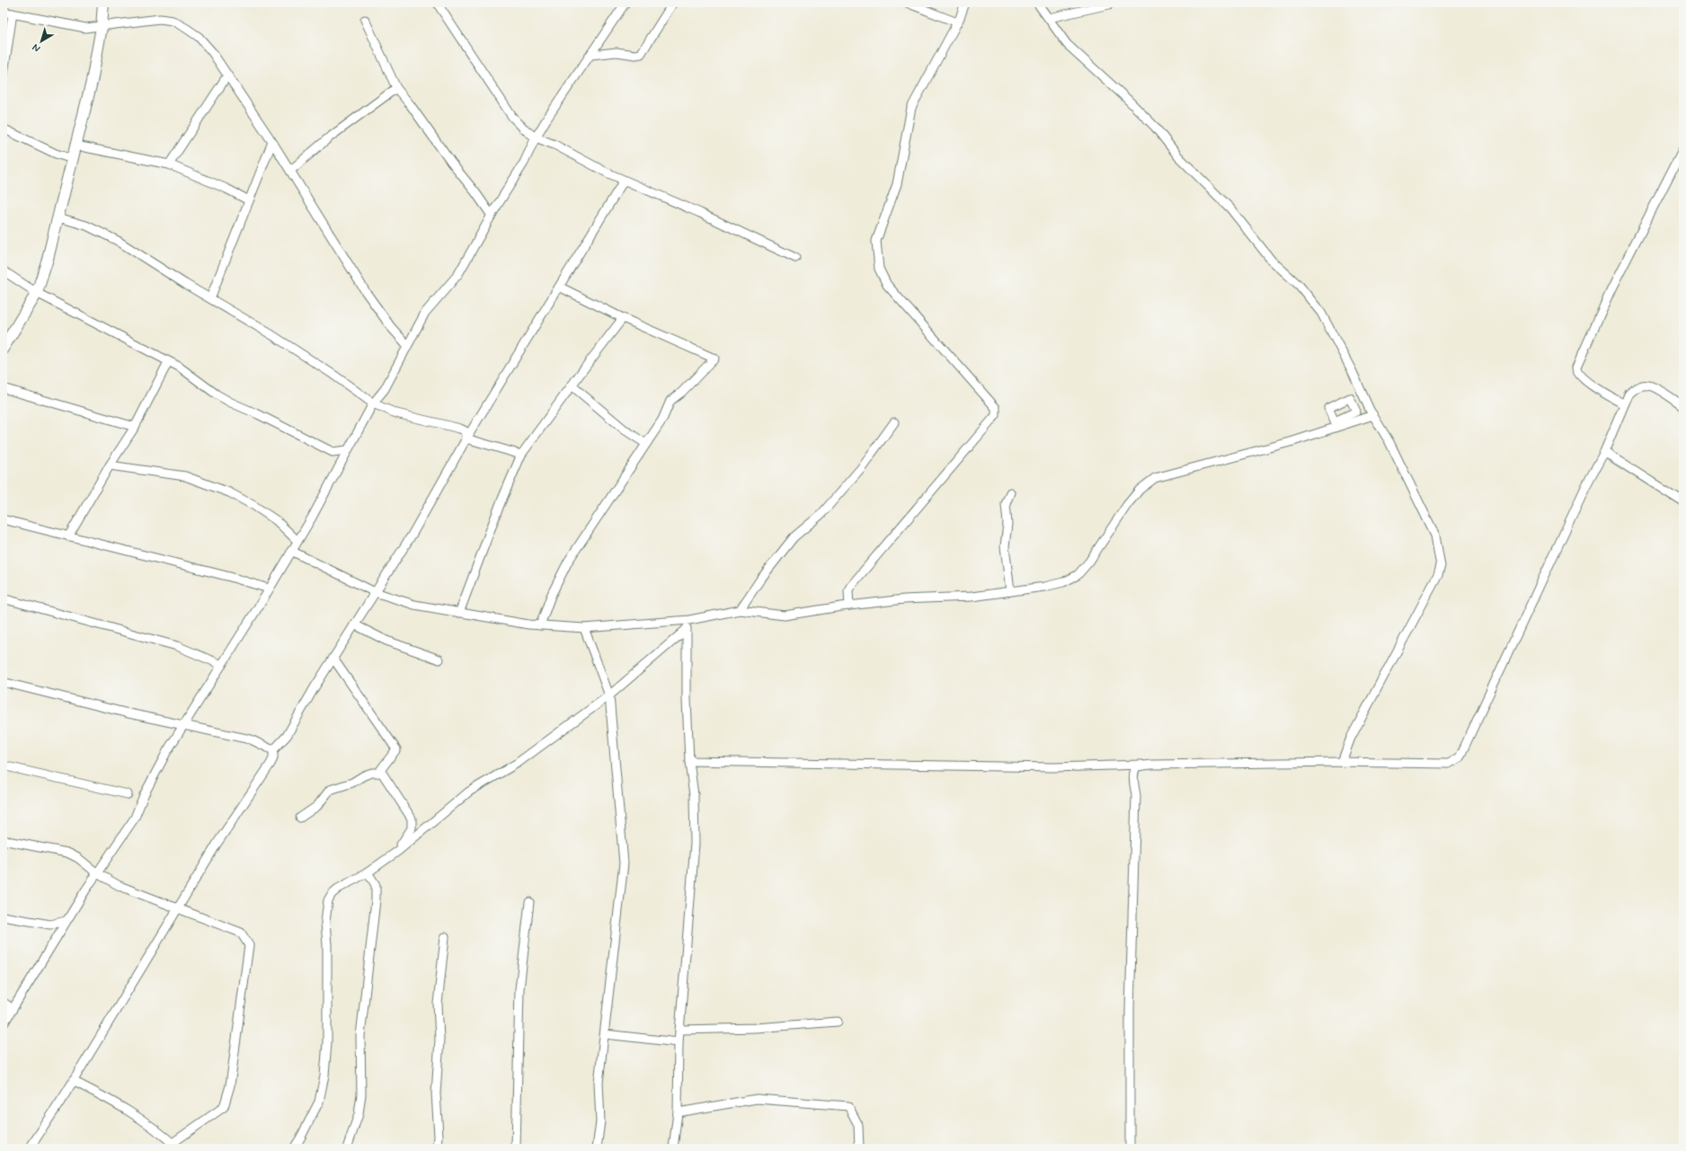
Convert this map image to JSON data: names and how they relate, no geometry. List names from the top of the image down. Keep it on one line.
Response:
{"north":"bottom left"}
